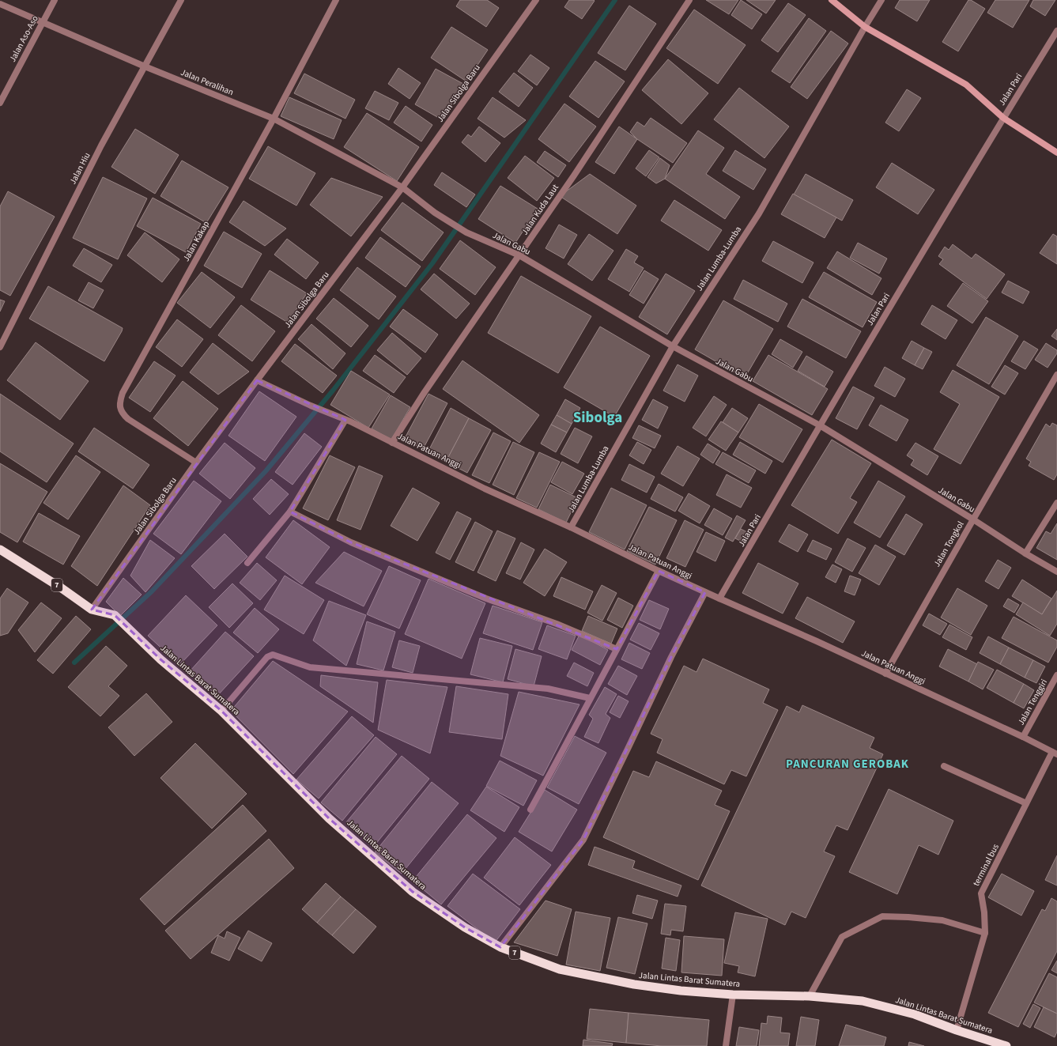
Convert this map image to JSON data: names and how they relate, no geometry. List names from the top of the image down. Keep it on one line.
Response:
{"streets":{"highway":["7","Jalan Lintas Barat Sumatera"],"street":["Jalan Aso-Aso","Jalan Peralihan","Jalan Pari","Jalan Sibolga Baru","Jalan Hiu","Jalan Kuda Laut","Jalan Kakap","Jalan Gabu","Jalan Lumba-Lumba","Jalan Patuan Anggi","Jalan Tongkol","Jalan Tenggiri","terminal bus"]},"crossings":[["Jalan Aso-Aso","Jalan Peralihan"],["Jalan Peralihan","Jalan Sibolga Baru"],["Jalan Peralihan","Jalan Hiu"],["Jalan Peralihan","Jalan Kakap"],["Jalan Peralihan","Jalan Gabu"],["Jalan Pari","Jalan Gabu"],["Jalan Pari","Jalan Patuan Anggi"],["Jalan Sibolga Baru","Jalan Kakap"],["Jalan Sibolga Baru","Jalan Gabu"],["Jalan Sibolga Baru","Jalan Patuan Anggi"],["Jalan Sibolga Baru","Jalan Lintas Barat Sumatera"],["Jalan Kuda Laut","Jalan Gabu"],["Jalan Kuda Laut","Jalan Patuan Anggi"],["Jalan Gabu","Jalan Lumba-Lumba"],["Jalan Gabu","Jalan Tongkol"],["Jalan Lumba-Lumba","Jalan Patuan Anggi"],["Jalan Patuan Anggi","Jalan Tongkol"],["Jalan Patuan Anggi","Jalan Tenggiri"],["Jalan Patuan Anggi","terminal bus"],["Jalan Lintas Barat Sumatera","terminal bus"]],"districts":["Sibolga","PANCURAN GEROBAK"]}
